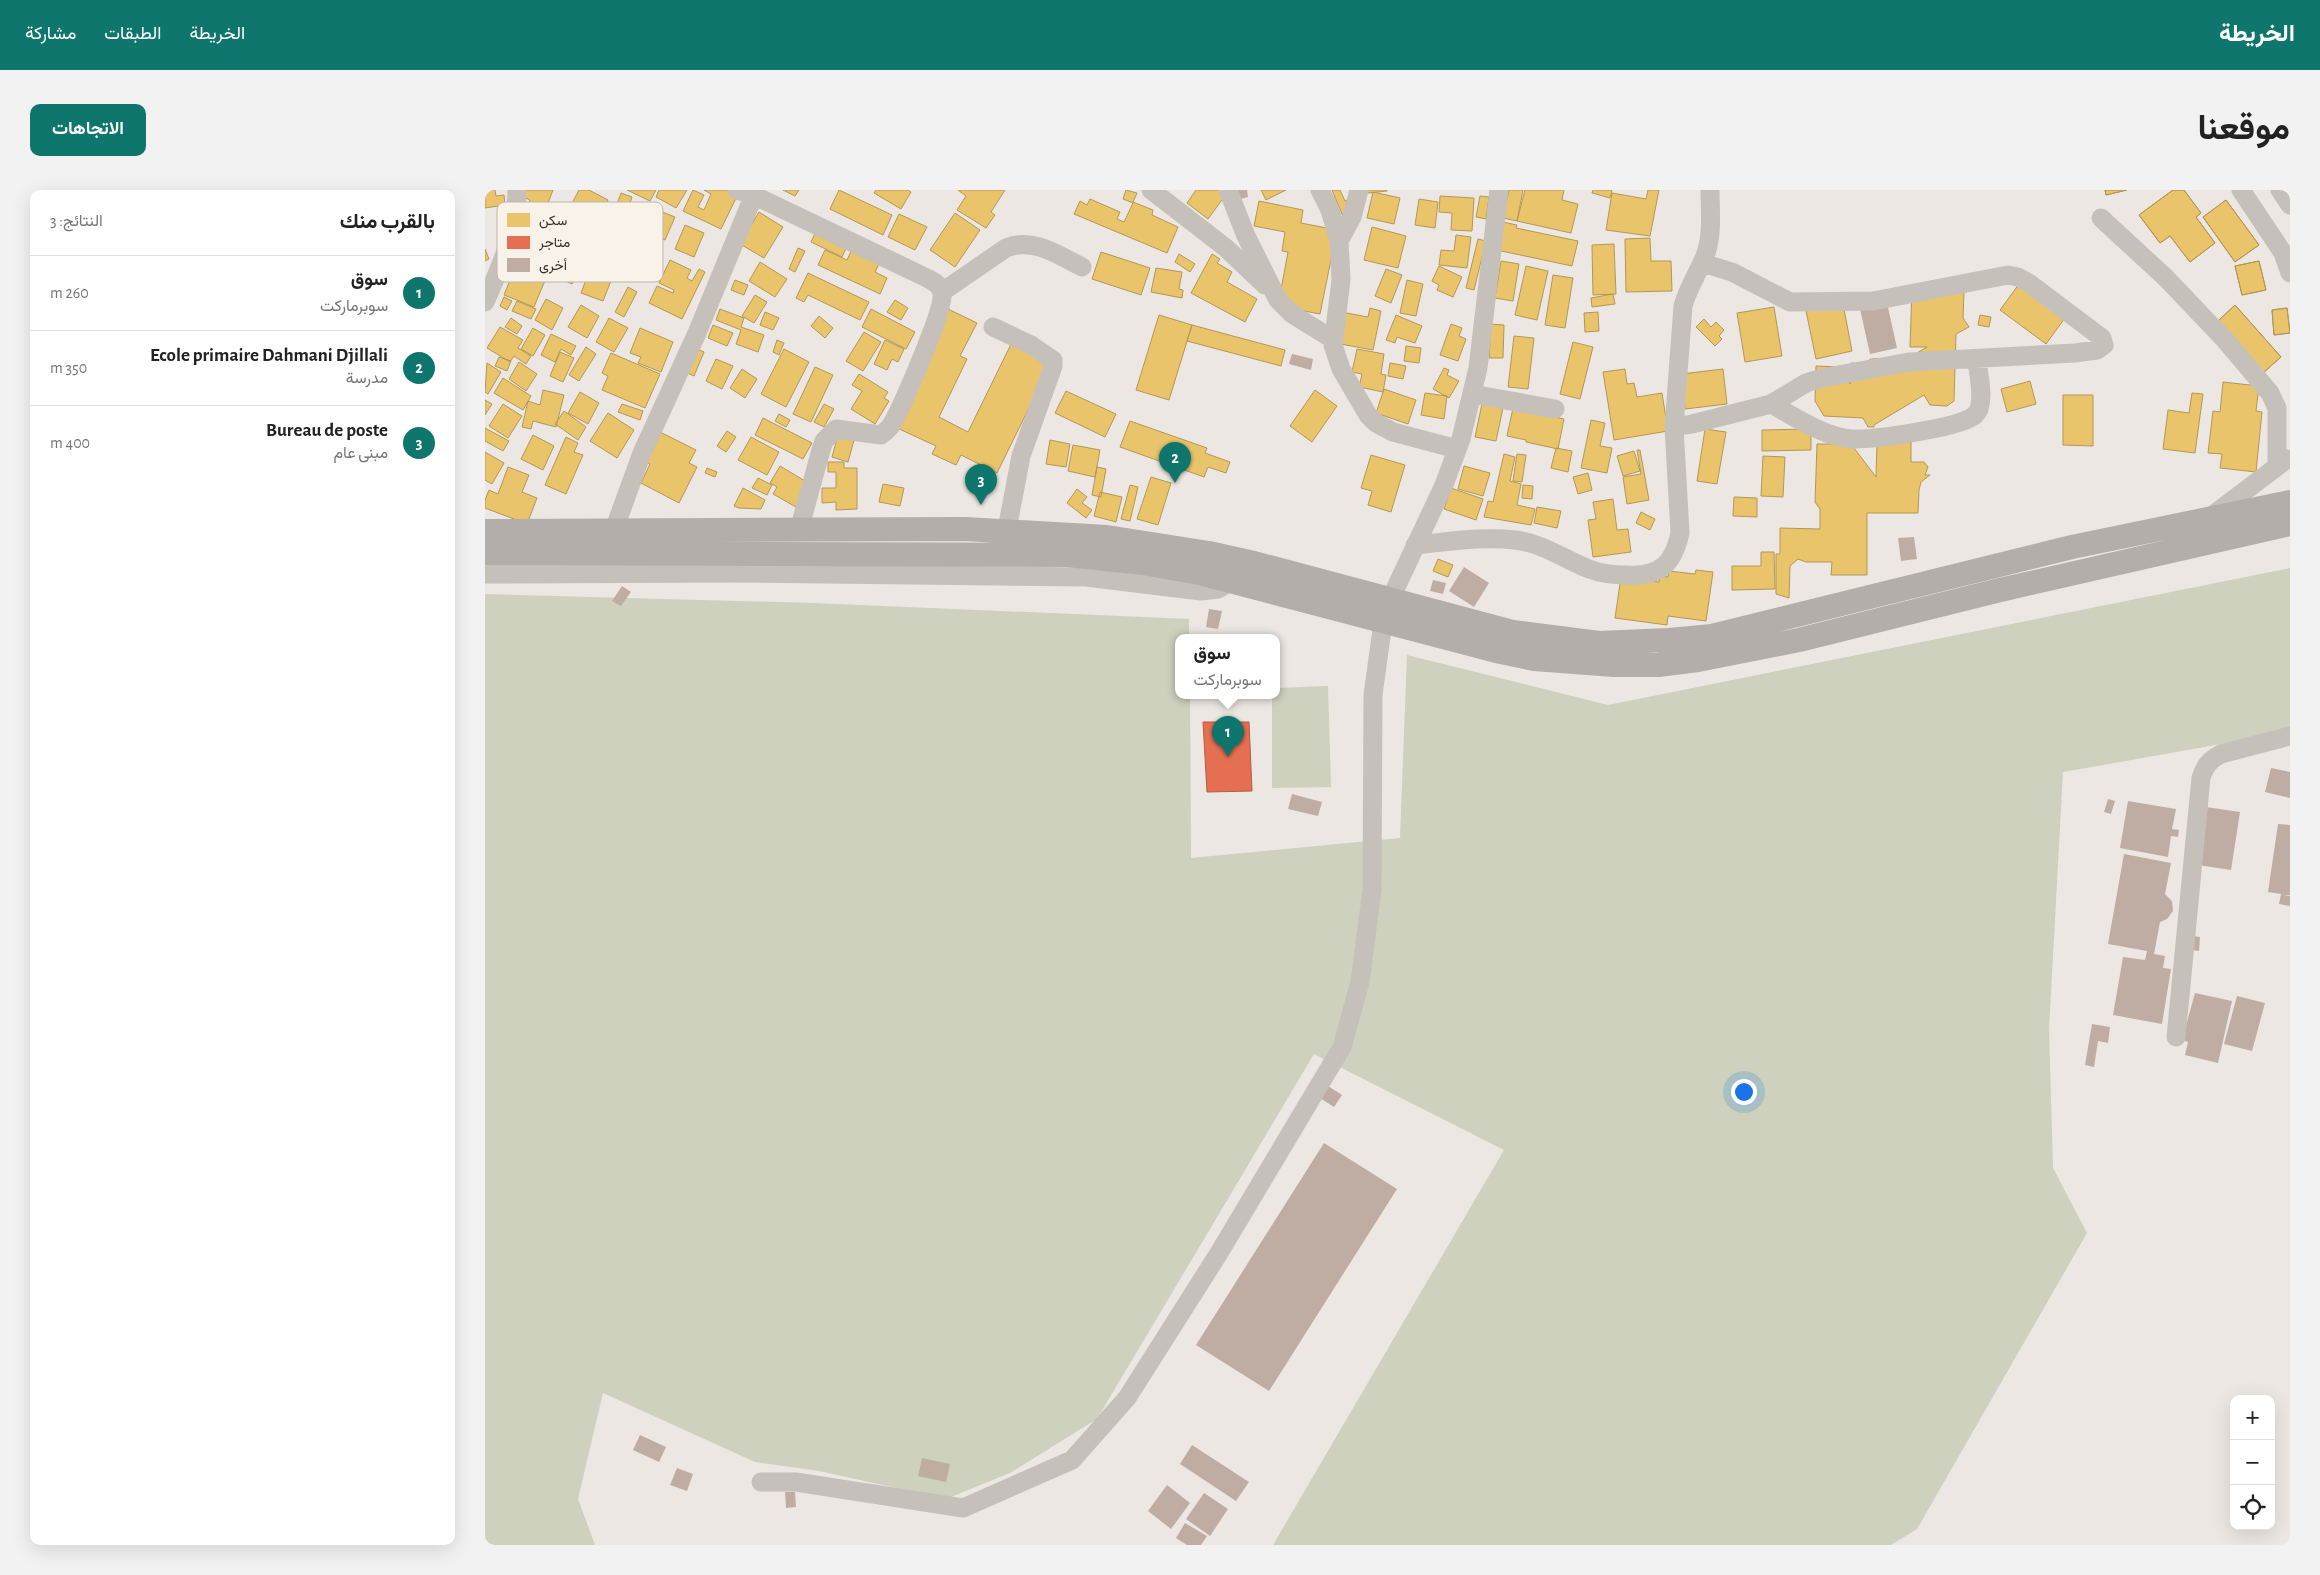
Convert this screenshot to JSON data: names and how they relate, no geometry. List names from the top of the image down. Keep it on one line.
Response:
{"legend":["سكن","متاجر","أخرى"],"page":{"header":"الخريطة","nav":["الخريطة","الطبقات","مشاركة"],"title":"موقعنا","buttons":"الاتجاهات","heading":["بالقرب منك","النتائج: 3"],"list":[{"mark":"1","name":"سوق","note":"سوبرماركت","value":"260 m"},{"mark":"2","name":"Ecole primaire Dahmani Djillali","note":"مدرسة","value":"350 m"},{"mark":"3","name":"Bureau de poste","note":"مبنى عام","value":"400 m"}],"pins":["2","3","1"],"popup":["سوق","سوبرماركت"],"map_buttons":["+","−"]}}
